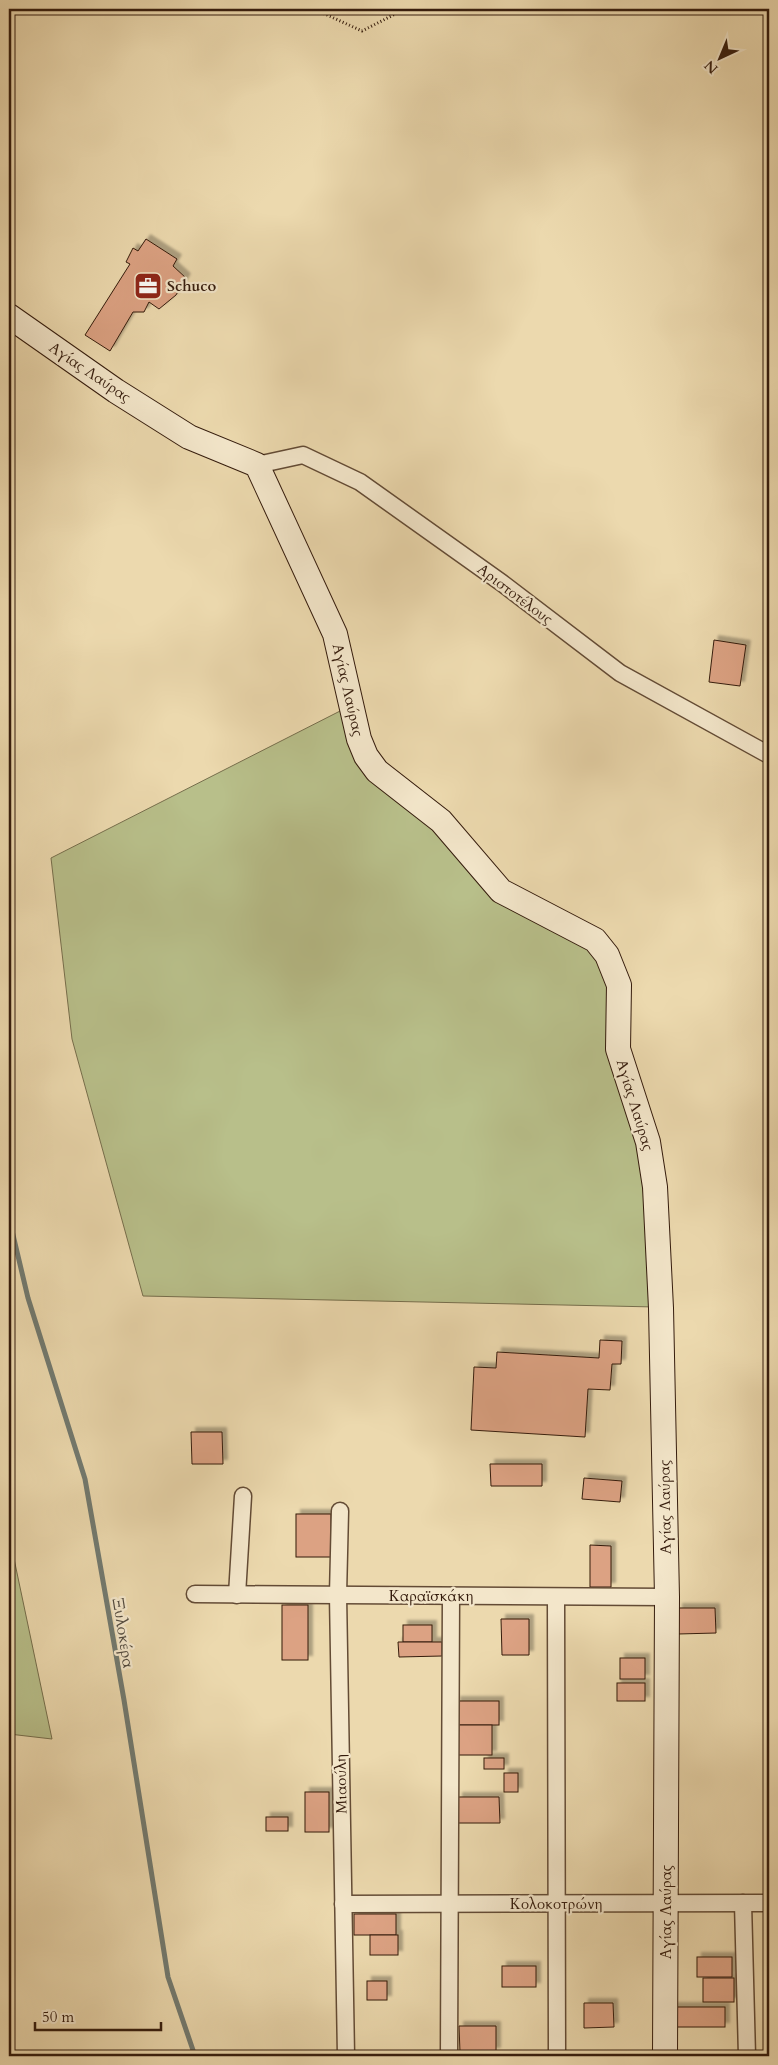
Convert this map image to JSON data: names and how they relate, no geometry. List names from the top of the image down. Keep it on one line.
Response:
{"streets":{"street":["Αγίας Λαύρας","Αριστοτέλους","Καραϊσκάκη","Μιαούλη","Κολοκοτρώνη"]},"crossings":[["Αγίας Λαύρας","Αριστοτέλους"],["Αγίας Λαύρας","Καραϊσκάκη"],["Αγίας Λαύρας","Κολοκοτρώνη"],["Καραϊσκάκη","Μιαούλη"],["Μιαούλη","Κολοκοτρώνη"]],"water":["Ξυλοκέρα"],"places":{"office":["Schuco"]},"scale_bar":"50 m","north":"bottom left"}
